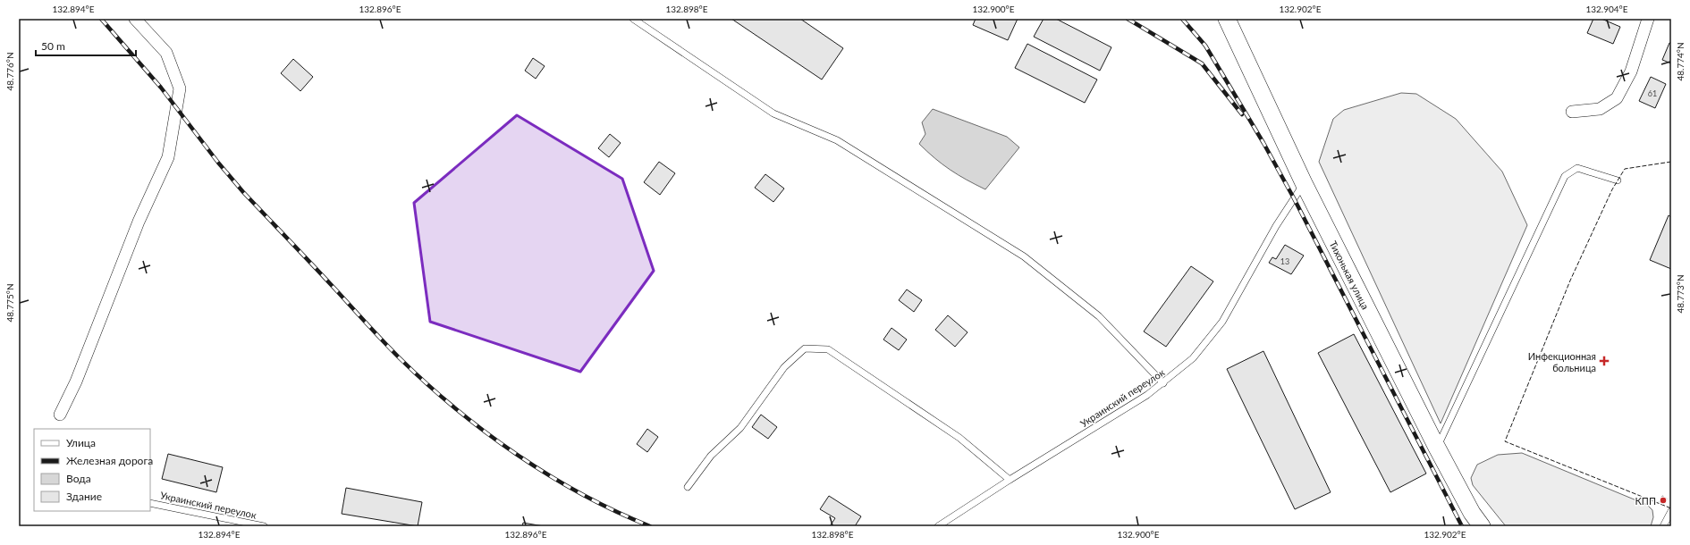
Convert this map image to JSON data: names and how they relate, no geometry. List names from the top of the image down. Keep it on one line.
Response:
{"streets":{"street":["Тихонькая улица"],"lane":["Украинский переулок"]},"crossings":[["Тихонькая улица","Украинский переулок"]],"places":{"health":["Инфекционная больница"],"other":["КПП"]},"house_numbers":["61","13"],"legend":["Улица","Железная дорога","Вода","Здание"],"scale_bar":"50 m","coordinates":["132.894°E","132.896°E","132.898°E","132.900°E","132.902°E","132.904°E","48.774°N","48.776°N","48.773°N","48.775°N"]}
